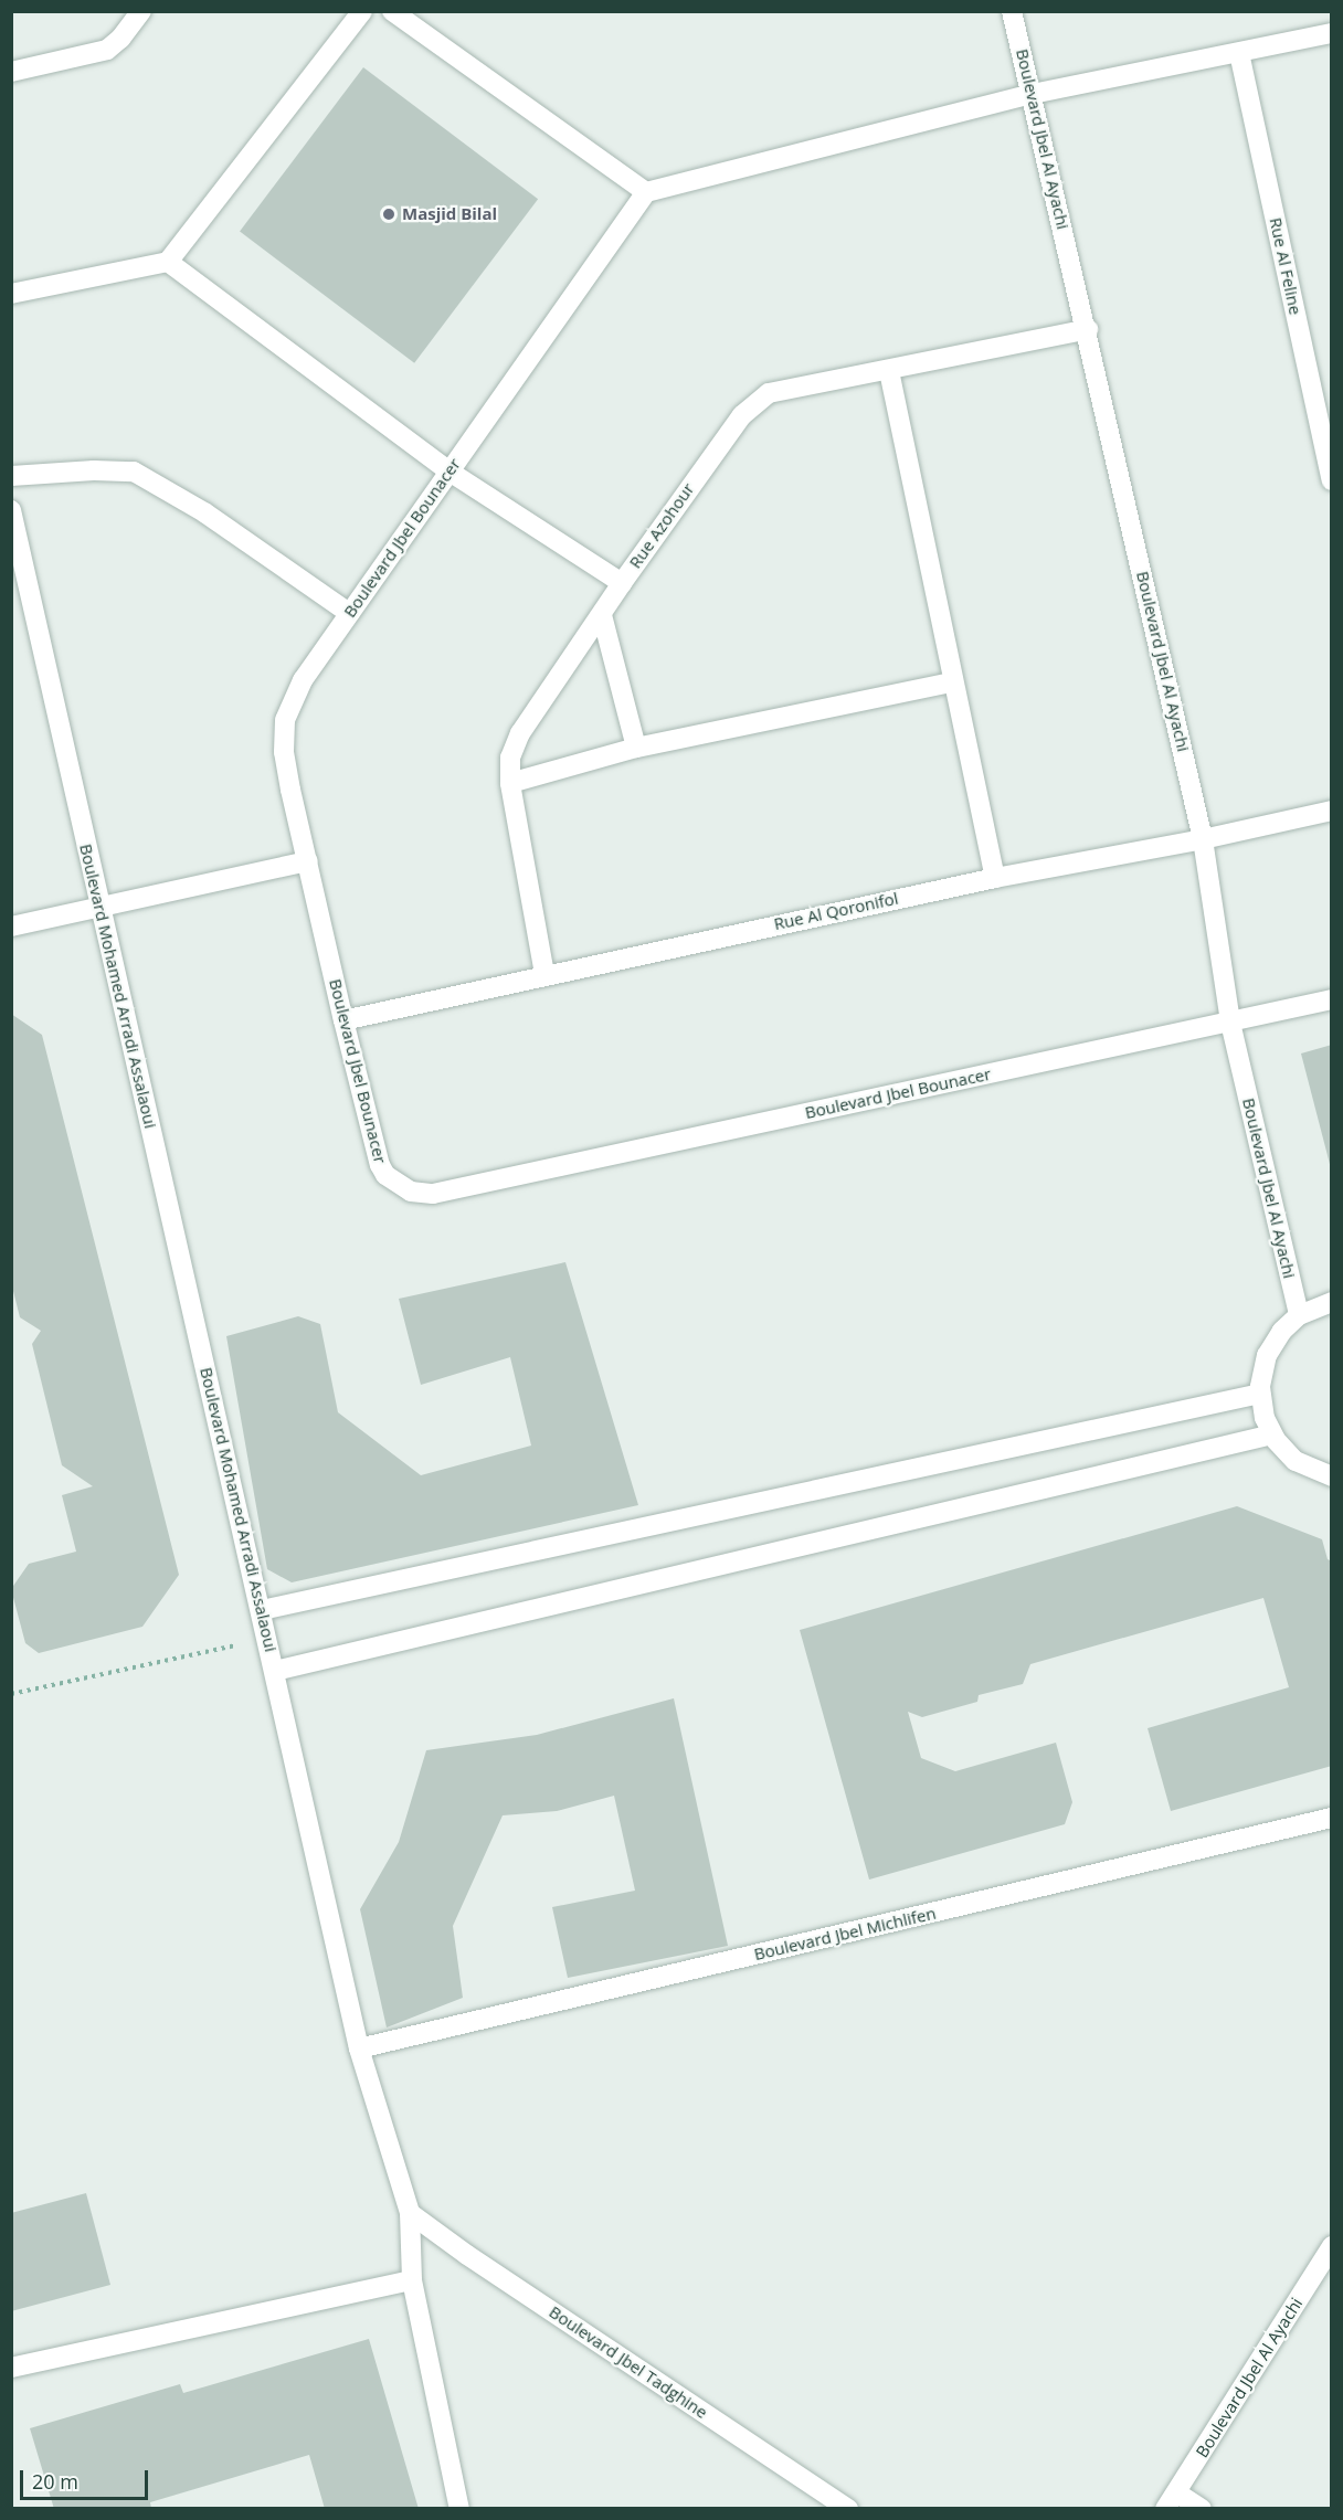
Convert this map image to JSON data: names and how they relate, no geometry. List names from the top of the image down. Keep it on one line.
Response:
{"streets":{"street":["Boulevard Jbel Al Ayachi","Rue Al Feline","Rue Azohour","Boulevard Jbel Bounacer","Rue Al Qoronifol","Boulevard Mohamed Arradi Assalaoui","Boulevard Jbel Michlifen","Boulevard Jbel Tadghine"]},"crossings":[["Boulevard Jbel Al Ayachi","Rue Azohour"],["Boulevard Jbel Al Ayachi","Boulevard Jbel Bounacer"],["Boulevard Jbel Al Ayachi","Rue Al Qoronifol"],["Rue Azohour","Rue Al Qoronifol"],["Boulevard Jbel Bounacer","Rue Al Qoronifol"],["Boulevard Mohamed Arradi Assalaoui","Boulevard Jbel Michlifen"],["Boulevard Mohamed Arradi Assalaoui","Boulevard Jbel Tadghine"]],"places":["Masjid Bilal"],"scale_bar":"20 m"}
